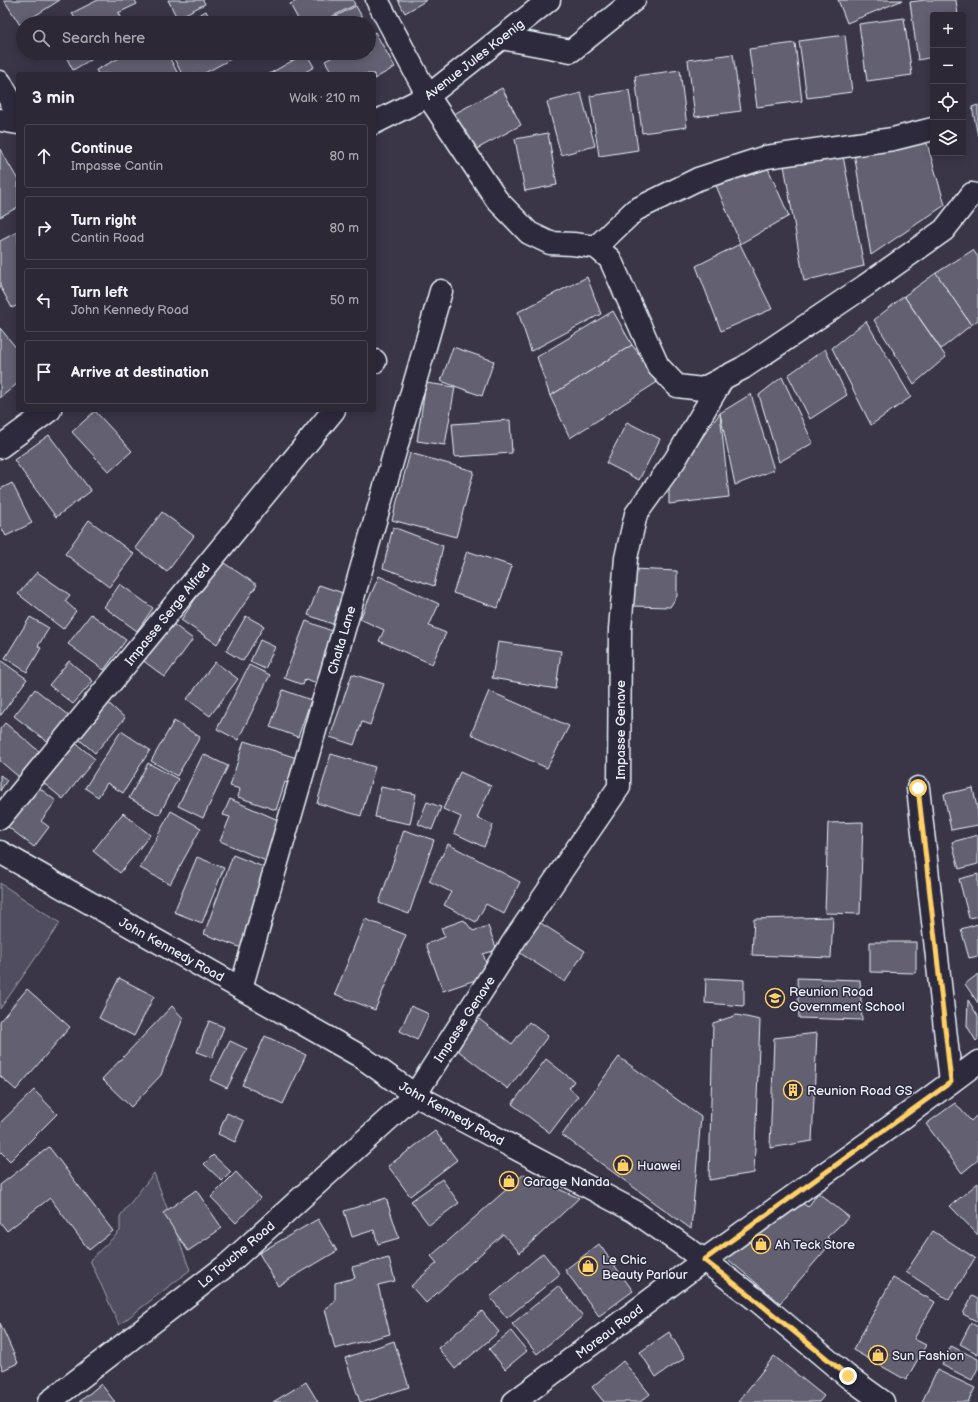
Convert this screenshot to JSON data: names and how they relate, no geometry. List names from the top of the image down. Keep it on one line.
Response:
{"streets":{"street":["Avenue Jules Koenig","Impasse Serge Alfred","Chalta Lane","Impasse Genave","John Kennedy Road","La Touche Road","Moreau Road"]},"crossings":[["Chalta Lane","John Kennedy Road"],["Impasse Genave","John Kennedy Road"],["Impasse Genave","La Touche Road"],["John Kennedy Road","La Touche Road"],["John Kennedy Road","Moreau Road"]],"places":{"school or university":["Reunion Road Government School"],"building":["Reunion Road GS"],"shop":["Huawei","Garage Nanda","Ah Teck Store","Le Chic Beauty Parlour","Sun Fashion"]},"page":{"map_buttons":["+","−"],"search":"Search here","heading":["3 min","Walk · 210 m"],"list":[["Continue","Impasse Cantin","80 m"],["Turn right","Cantin Road","80 m"],["Turn left","John Kennedy Road","50 m"],"Arrive at destination"]}}
